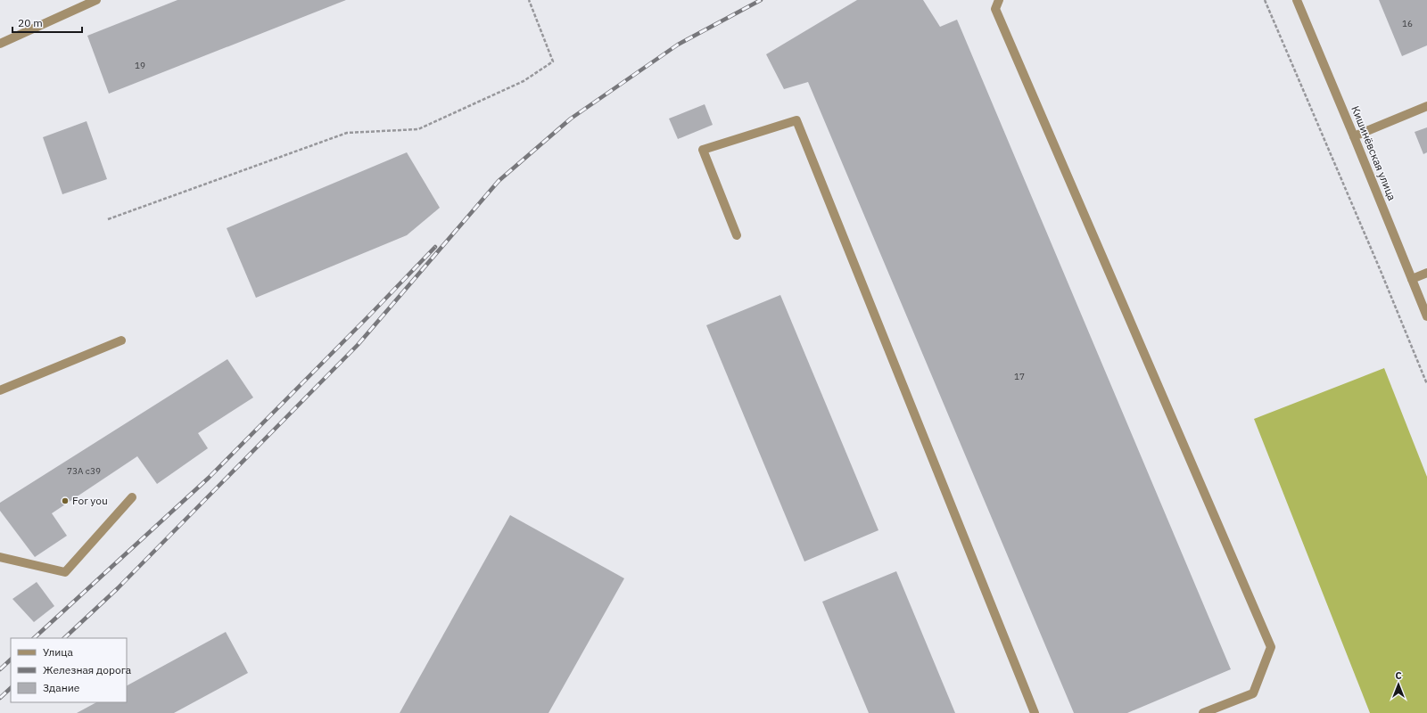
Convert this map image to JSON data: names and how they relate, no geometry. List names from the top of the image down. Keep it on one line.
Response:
{"streets":{"street":["Кишинёвская улица"]},"places":["For you"],"house_numbers":["16","19","17","73А с39"],"legend":["Улица","Железная дорога","Здание"],"scale_bar":"20 m","north":"top"}
